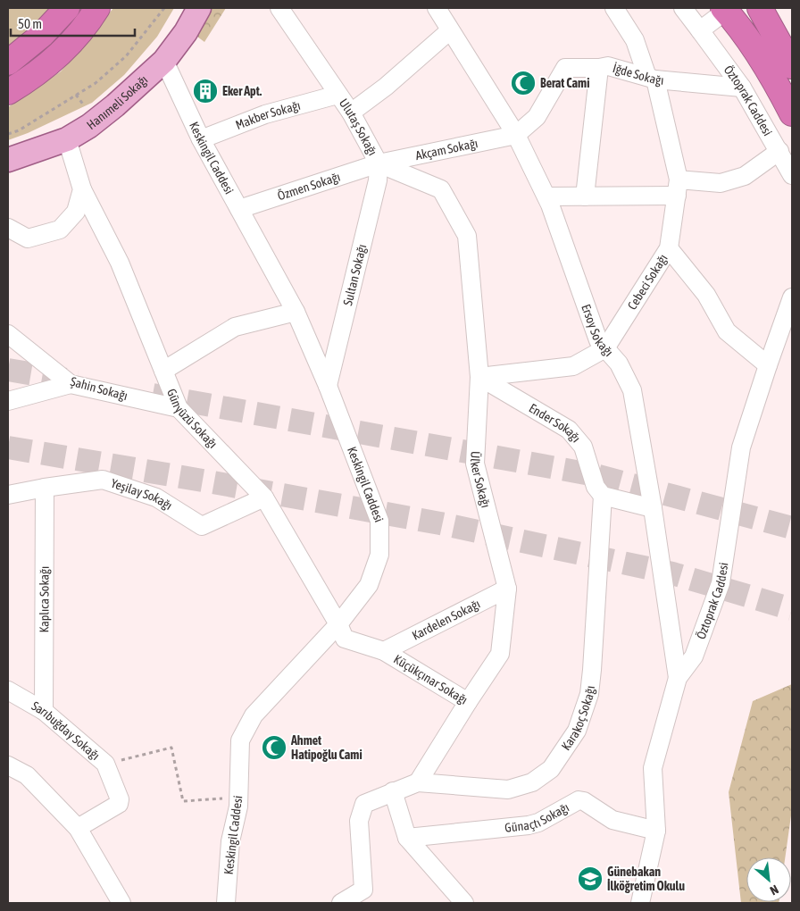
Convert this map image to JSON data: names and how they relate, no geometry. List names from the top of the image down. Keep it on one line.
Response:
{"streets":{"main road":["Hanımeli Sokağı"],"street":["İğde Sokağı","Öztoprak Caddesi","Makber Sokağı","Ulutaş Sokağı","Akçam Sokağı","Keskingil Caddesi","Özmen Sokağı","Sultan Sokağı","Cebeci Sokağı","Ersoy Sokağı","Şahin Sokağı","Günyüzü Sokağı","Ender Sokağı","Ülker Sokağı","Yeşilay Sokağı","Kaplıca Sokağı","Kardelen Sokağı","Küçükçınar Sokağı","Karakoç Sokağı","Sarıbuğday Sokağı","Günaçtı Sokağı"]},"crossings":[["İğde Sokağı","Öztoprak Caddesi"],["İğde Sokağı","Akçam Sokağı"],["İğde Sokağı","Cebeci Sokağı"],["İğde Sokağı","Ersoy Sokağı"],["Öztoprak Caddesi","Ersoy Sokağı"],["Öztoprak Caddesi","Günaçtı Sokağı"],["Hanımeli Sokağı","Keskingil Caddesi"],["Hanımeli Sokağı","Günyüzü Sokağı"],["Makber Sokağı","Ulutaş Sokağı"],["Makber Sokağı","Keskingil Caddesi"],["Ulutaş Sokağı","Akçam Sokağı"],["Ulutaş Sokağı","Özmen Sokağı"],["Ulutaş Sokağı","Sultan Sokağı"],["Ulutaş Sokağı","Ender Sokağı"],["Ulutaş Sokağı","Ülker Sokağı"],["Akçam Sokağı","Özmen Sokağı"],["Akçam Sokağı","Sultan Sokağı"],["Akçam Sokağı","Ersoy Sokağı"],["Keskingil Caddesi","Özmen Sokağı"],["Keskingil Caddesi","Sultan Sokağı"],["Keskingil Caddesi","Günyüzü Sokağı"],["Keskingil Caddesi","Küçükçınar Sokağı"],["Keskingil Caddesi","Sarıbuğday Sokağı"],["Özmen Sokağı","Sultan Sokağı"],["Cebeci Sokağı","Ersoy Sokağı"],["Şahin Sokağı","Günyüzü Sokağı"],["Günyüzü Sokağı","Yeşilay Sokağı"],["Günyüzü Sokağı","Küçükçınar Sokağı"],["Ender Sokağı","Ülker Sokağı"],["Ender Sokağı","Karakoç Sokağı"],["Ülker Sokağı","Kardelen Sokağı"],["Ülker Sokağı","Küçükçınar Sokağı"],["Yeşilay Sokağı","Kaplıca Sokağı"],["Kaplıca Sokağı","Sarıbuğday Sokağı"],["Kardelen Sokağı","Küçükçınar Sokağı"],["Küçükçınar Sokağı","Karakoç Sokağı"]],"places":{"mosque":["Berat Cami","Ahmet Hatipoğlu Cami"],"building":["Eker Apt."],"school or university":["Günebakan İlköğretim Okulu"]},"scale_bar":"50 m","north":"bottom right"}
